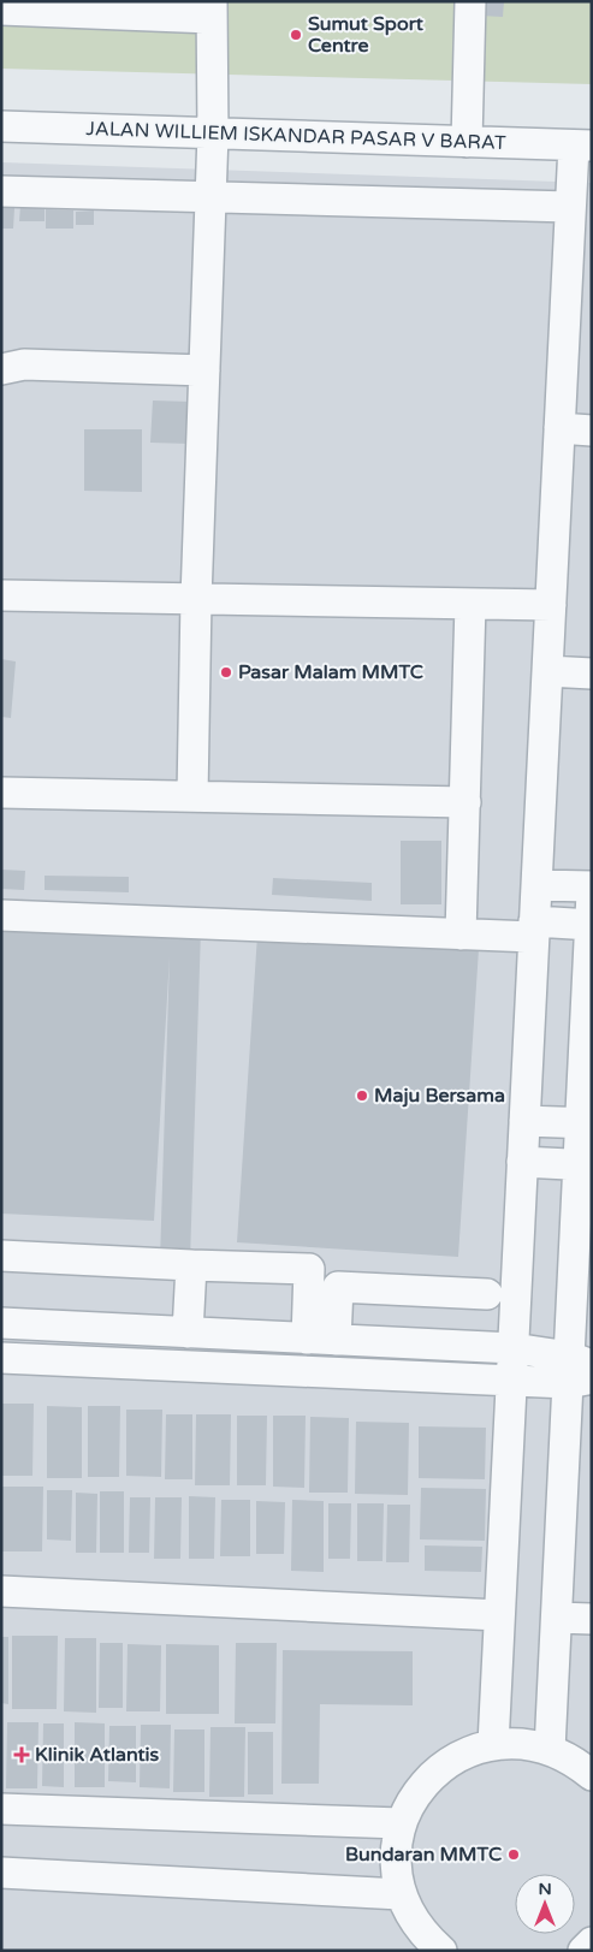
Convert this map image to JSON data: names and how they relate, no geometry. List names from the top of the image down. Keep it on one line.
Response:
{"streets":{"street":["JALAN WILLIEM ISKANDAR PASAR V BARAT"]},"places":{"other":["Sumut Sport Centre","Pasar Malam MMTC","Maju Bersama","Bundaran MMTC"],"health":["Klinik Atlantis"]},"north":"top"}
